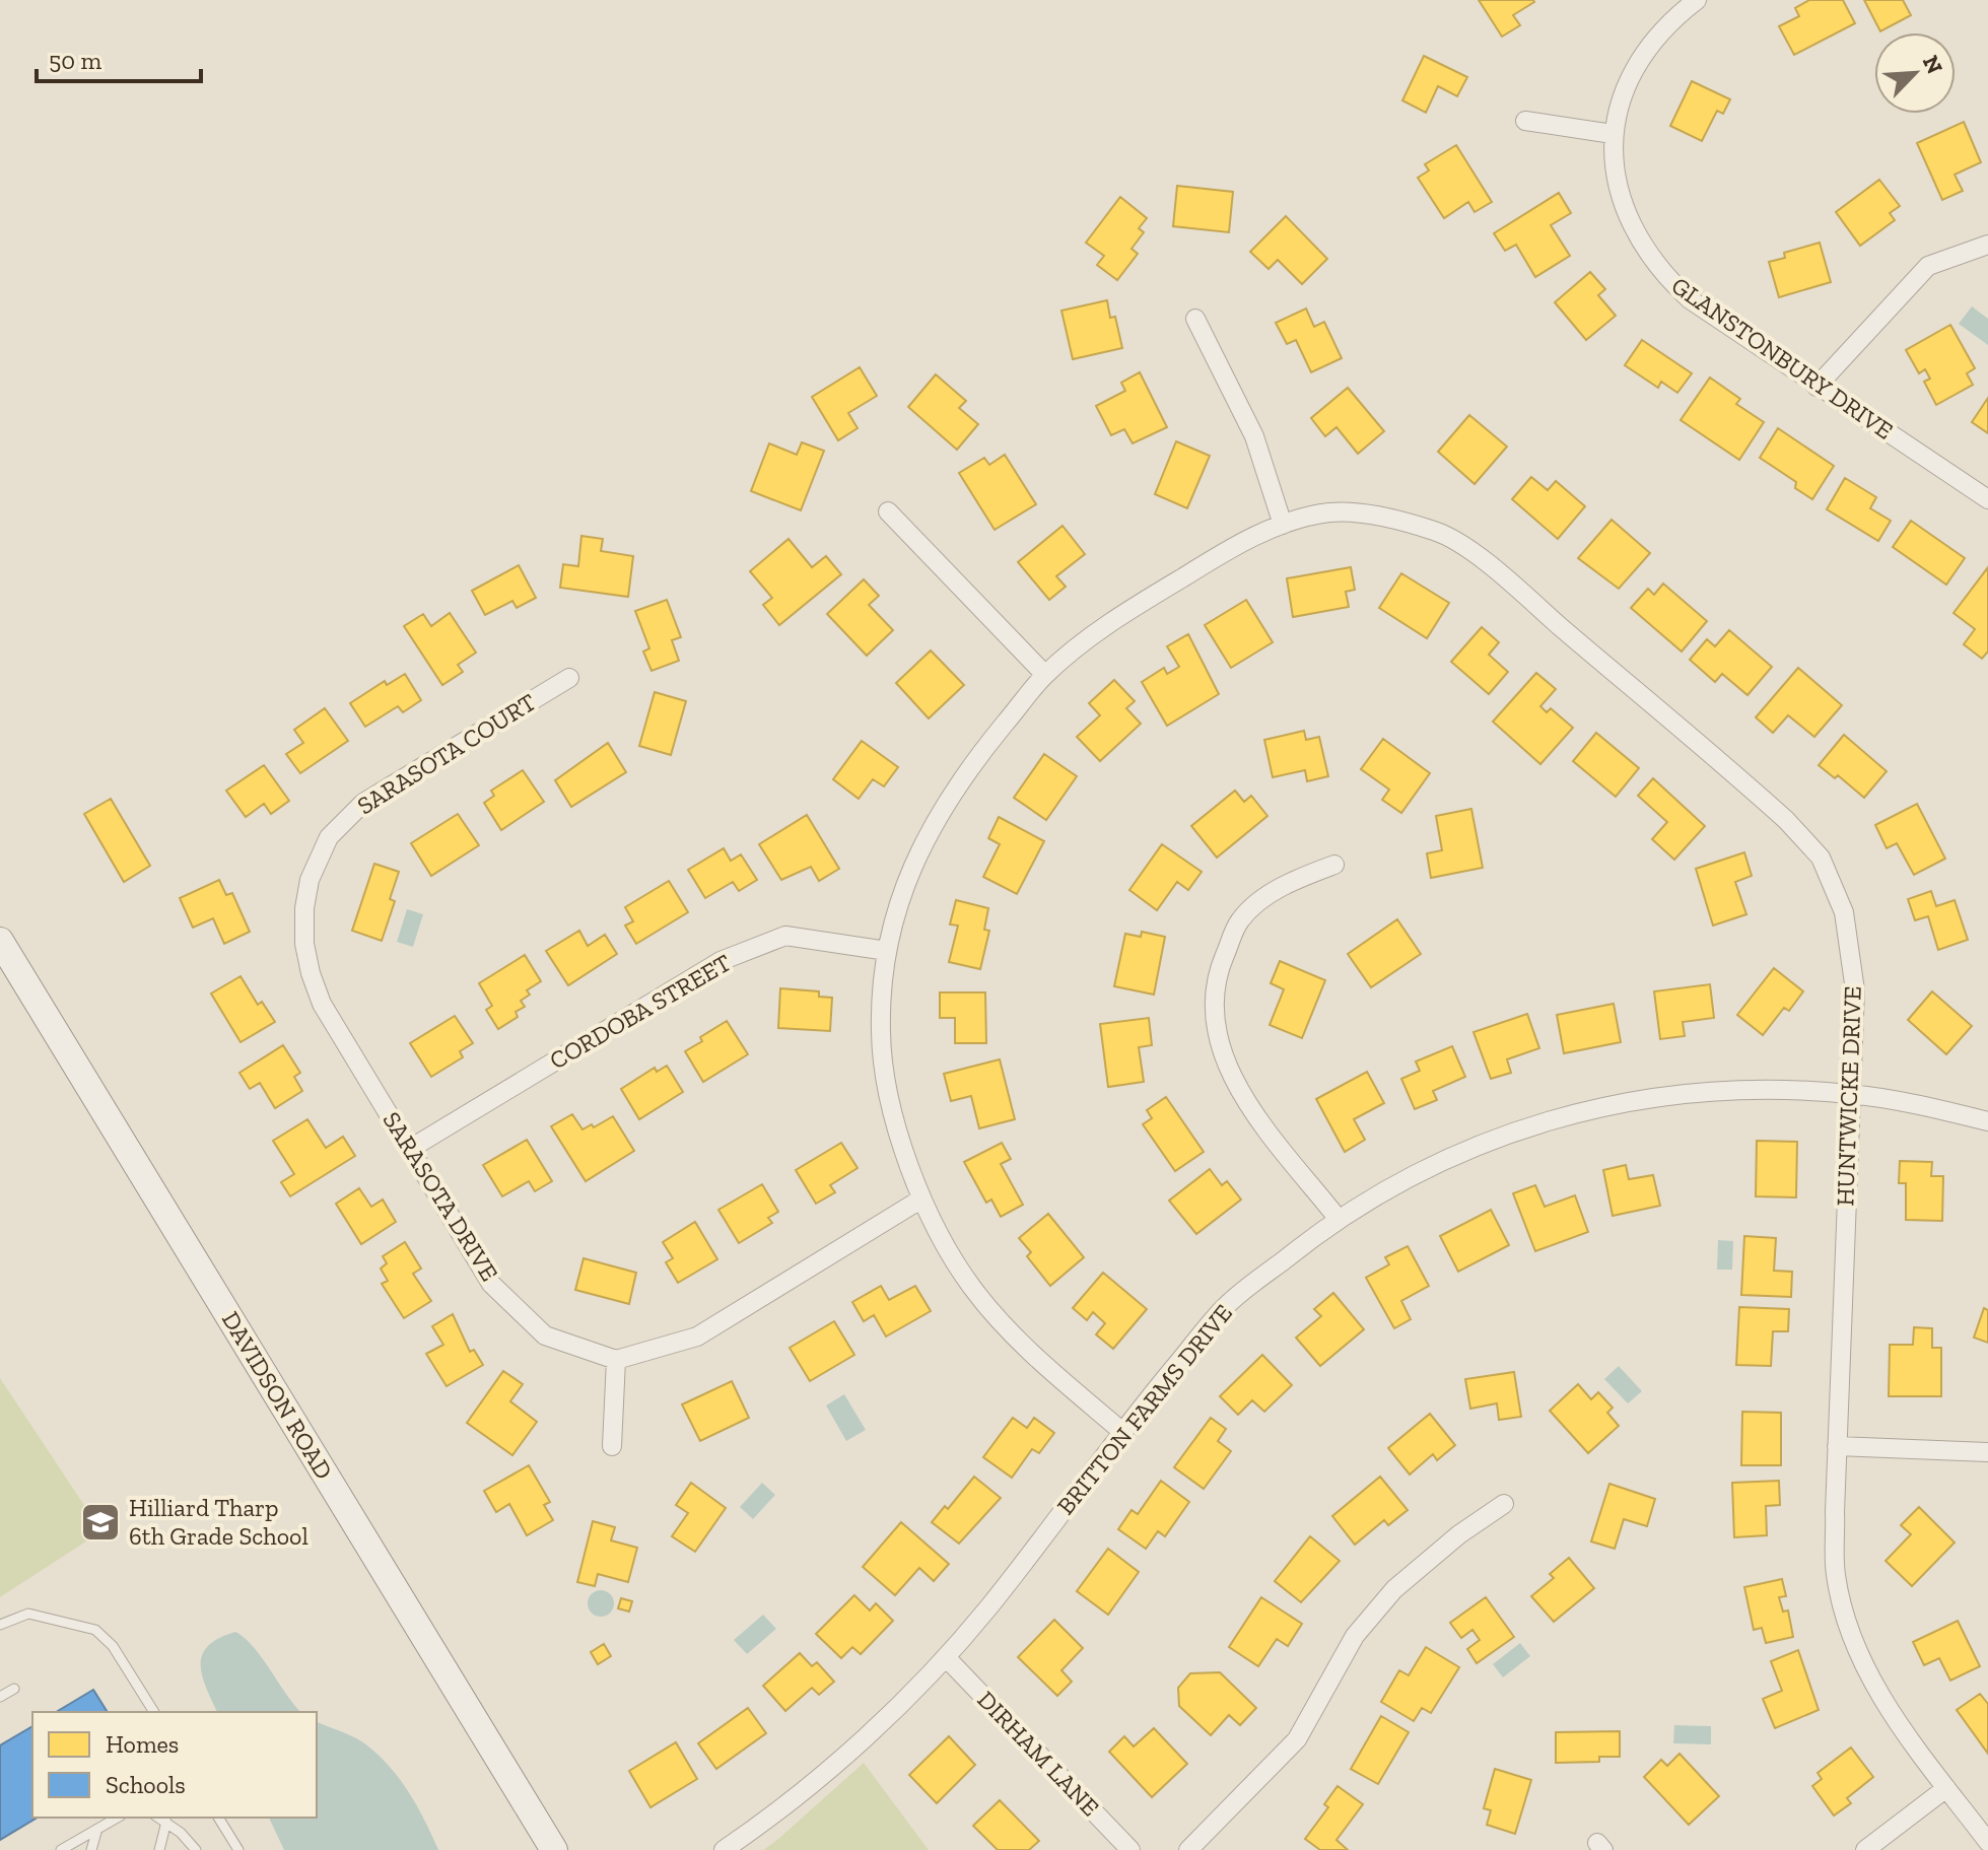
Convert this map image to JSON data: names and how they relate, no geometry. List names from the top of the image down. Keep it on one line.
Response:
{"streets":{"main road":["DAVIDSON ROAD"],"street":["GLANSTONBURY DRIVE","SARASOTA COURT","CORDOBA STREET","HUNTWICKE DRIVE","SARASOTA DRIVE","BRITTON FARMS DRIVE","DIRHAM LANE"]},"crossings":[["SARASOTA COURT","SARASOTA DRIVE"],["CORDOBA STREET","HUNTWICKE DRIVE"],["CORDOBA STREET","SARASOTA DRIVE"],["HUNTWICKE DRIVE","BRITTON FARMS DRIVE"],["BRITTON FARMS DRIVE","DIRHAM LANE"]],"places":{"school or university":["Hilliard Tharp 6th Grade School"]},"legend":["Homes","Schools"],"scale_bar":"50 m","north":"top right"}
